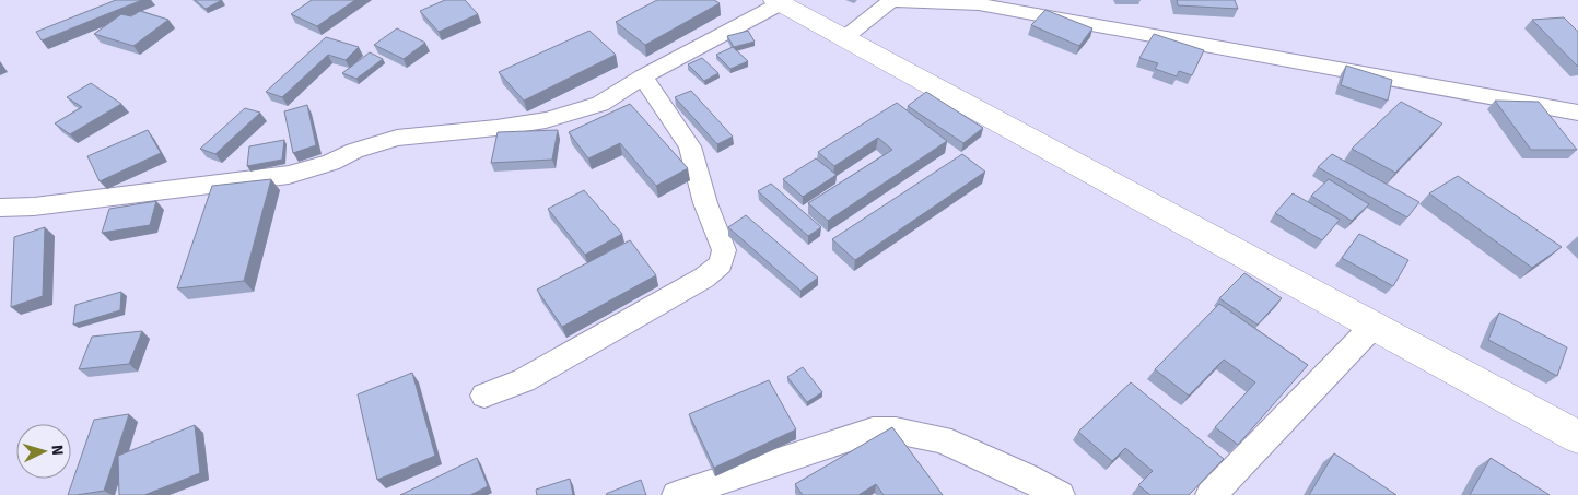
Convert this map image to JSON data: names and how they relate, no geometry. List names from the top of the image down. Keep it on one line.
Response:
{"north":"right"}
